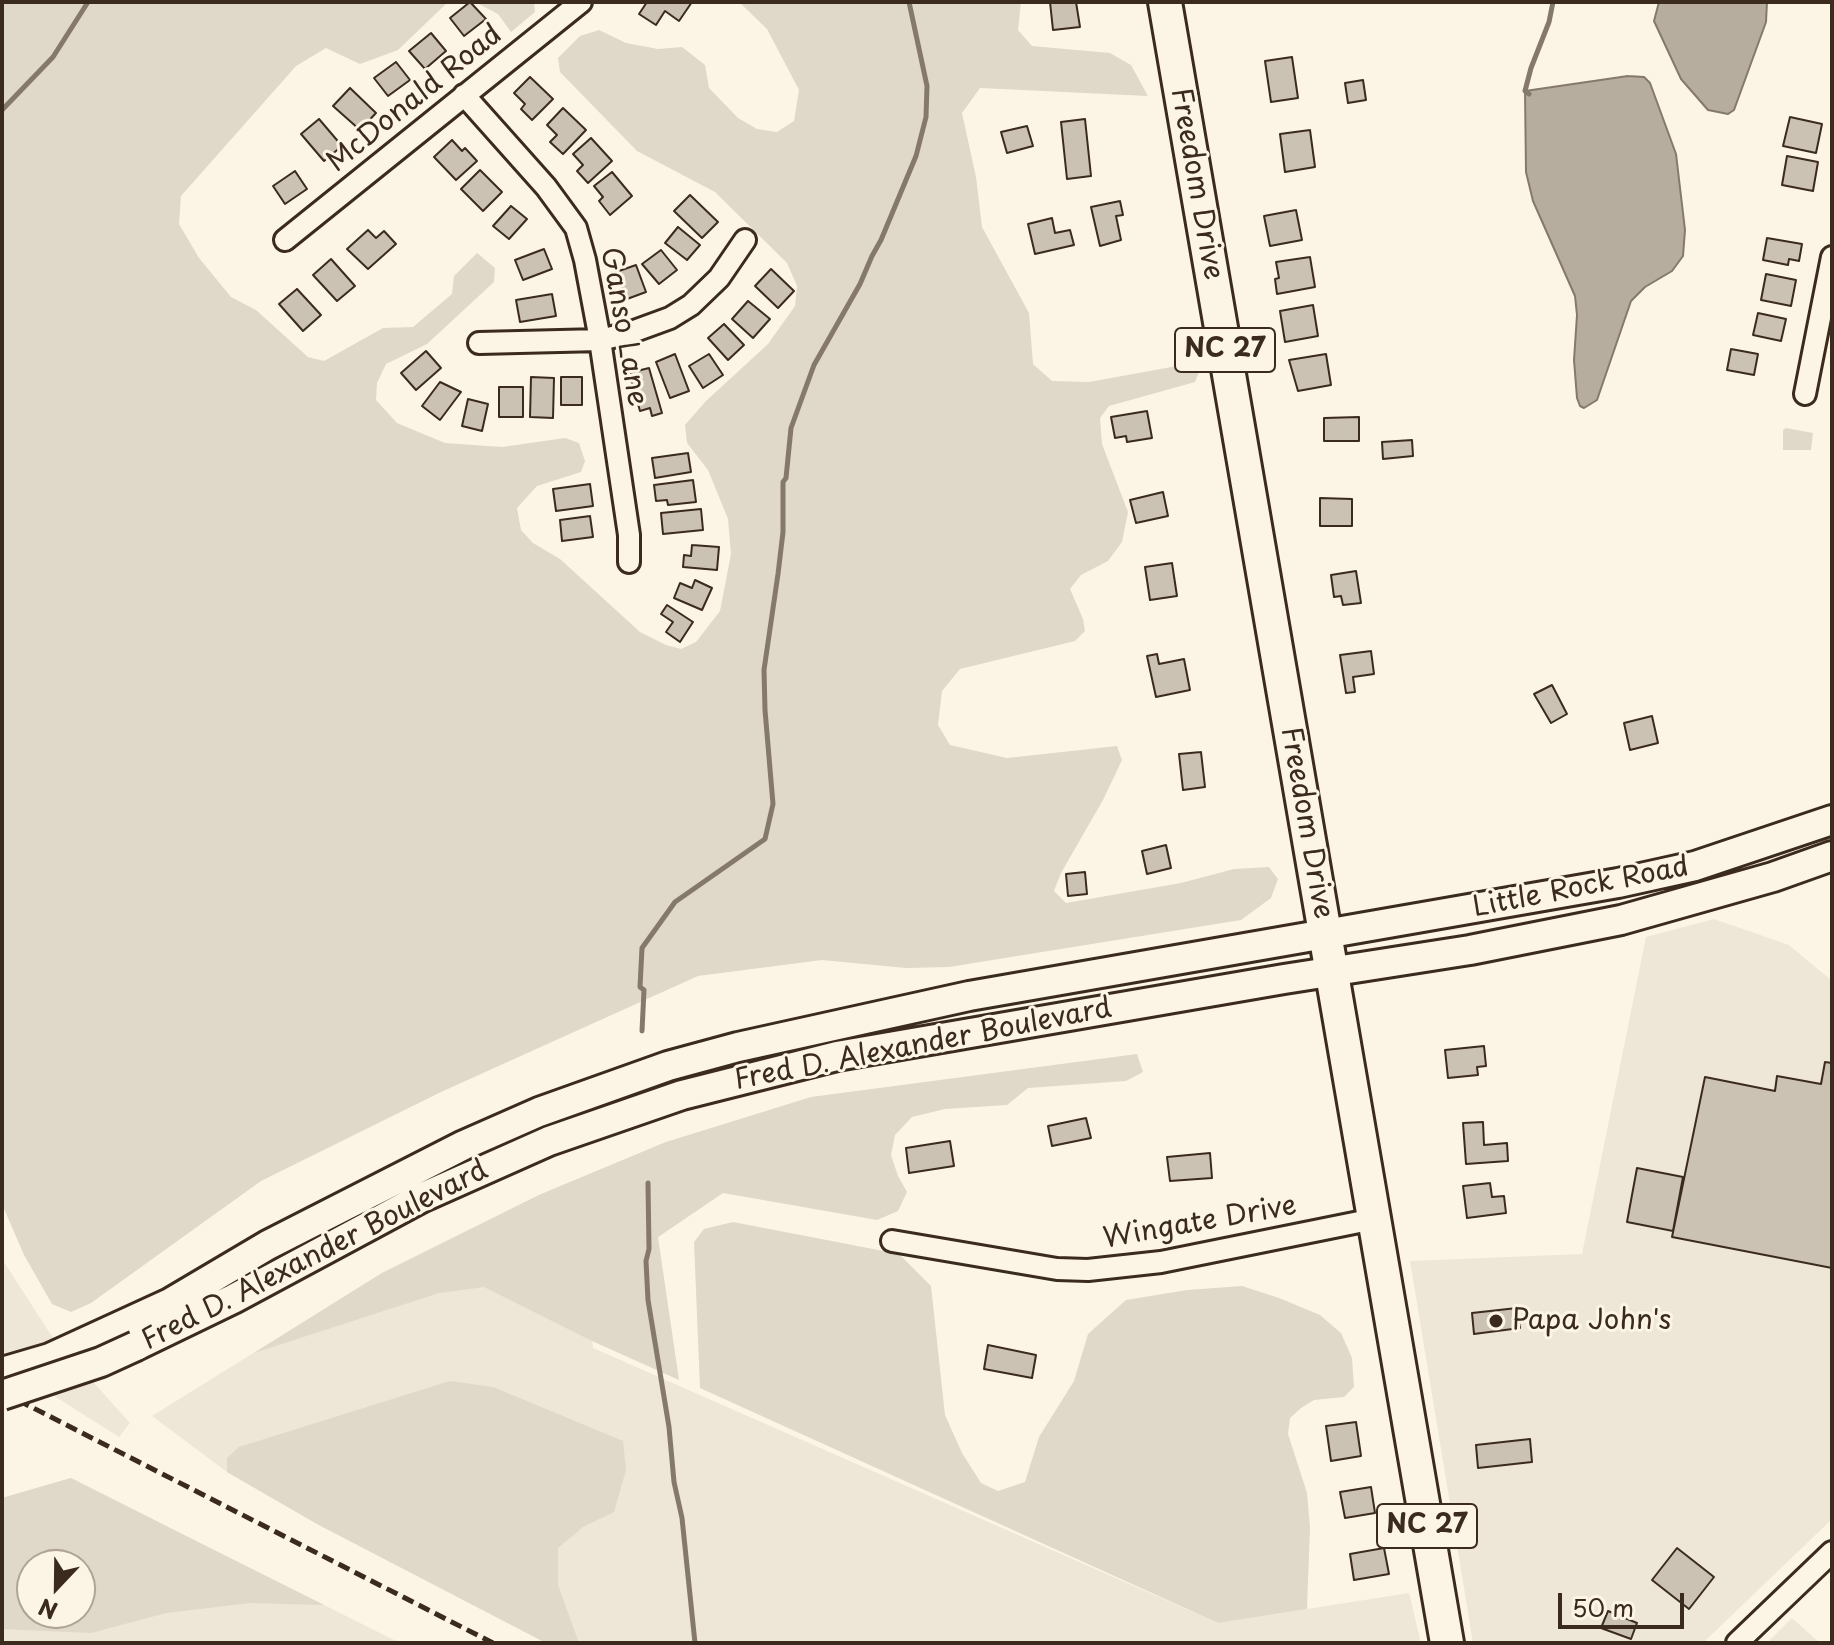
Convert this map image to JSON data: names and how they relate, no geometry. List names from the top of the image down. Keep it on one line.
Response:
{"streets":{"main road":["Freedom Drive","NC 27","Little Rock Road","Fred D. Alexander Boulevard"],"street":["McDonald Road","Ganso Lane","Wingate Drive"]},"crossings":[["McDonald Road","Ganso Lane"],["Freedom Drive","Little Rock Road"],["Freedom Drive","Fred D. Alexander Boulevard"],["Freedom Drive","Wingate Drive"],["Little Rock Road","Fred D. Alexander Boulevard"]],"places":["Papa John's"],"scale_bar":"50 m","north":"bottom"}
